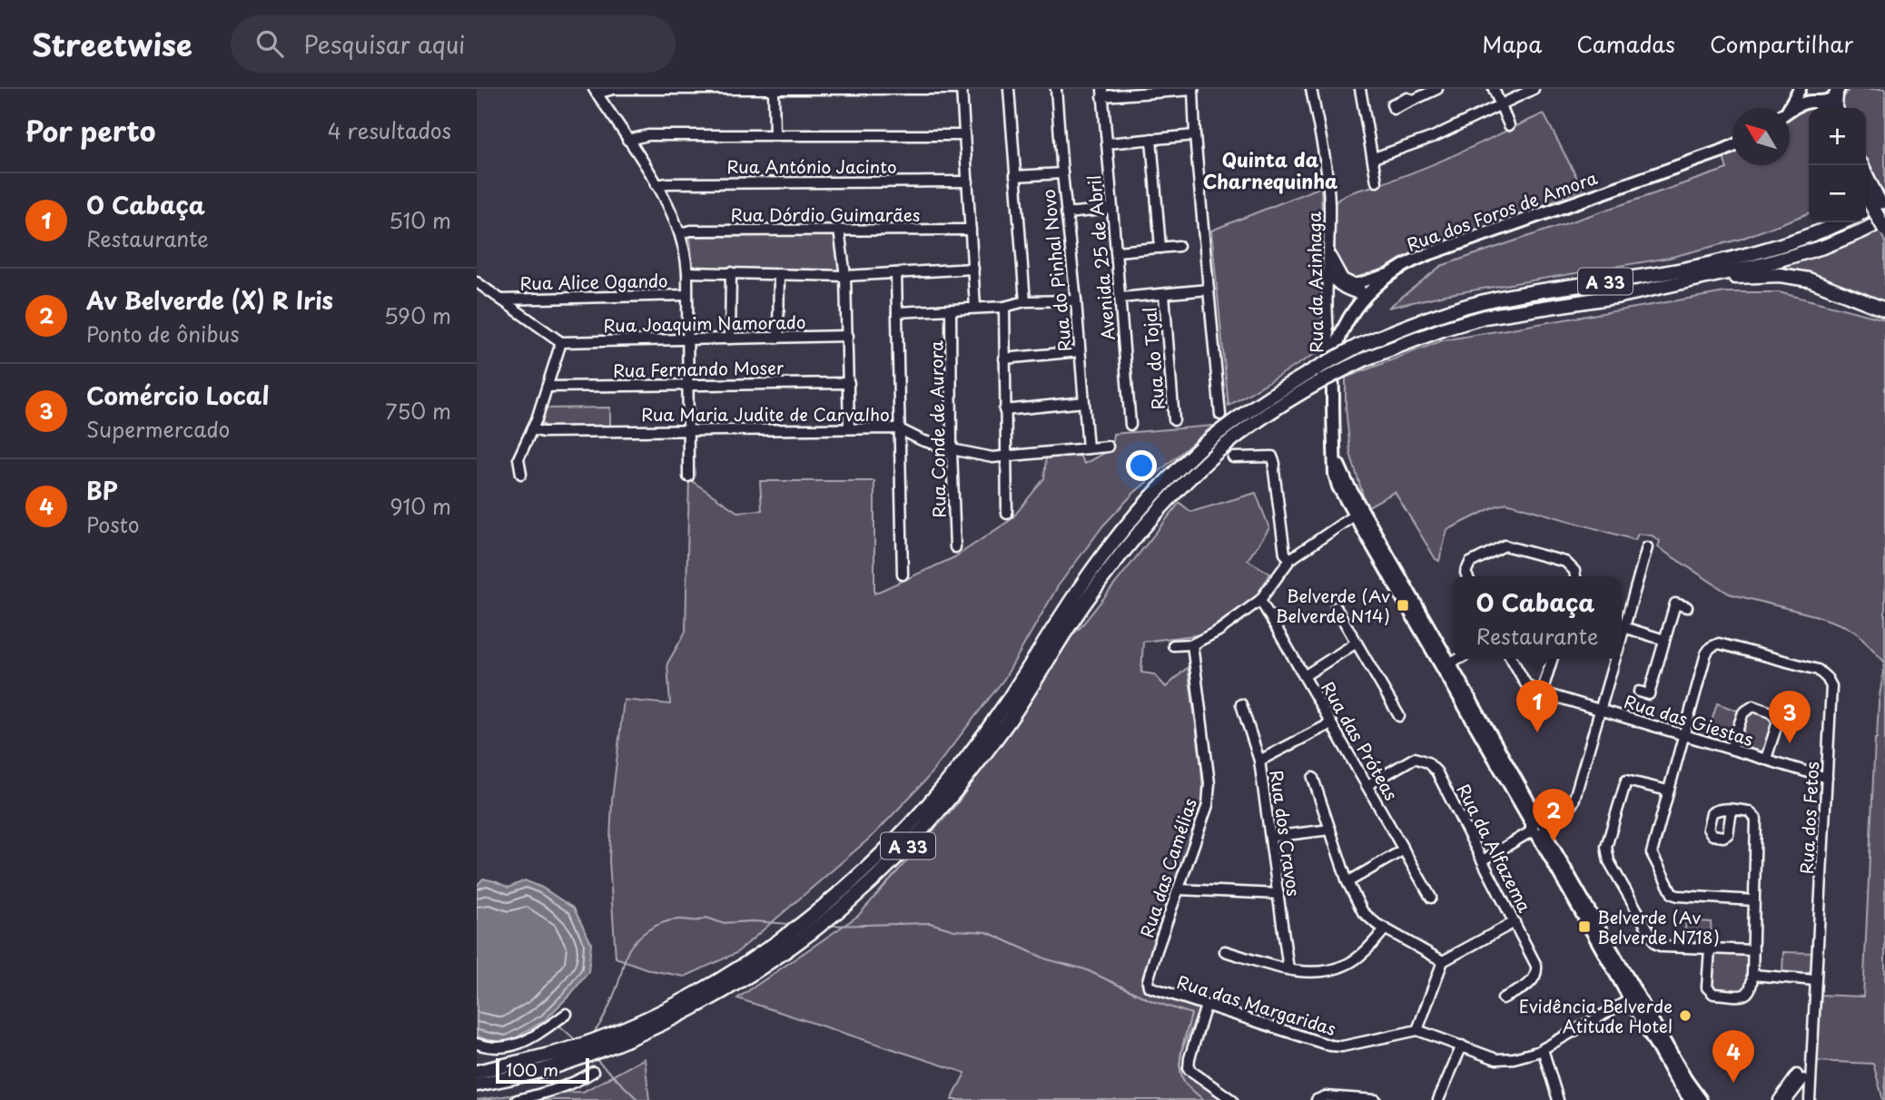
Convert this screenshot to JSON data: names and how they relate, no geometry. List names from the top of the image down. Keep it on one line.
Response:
{"streets":{"highway":["A 33"],"main road":["Rua dos Foros de Amora"],"street":["Rua António Jacinto","Rua Dórdio Guimarães","Avenida 25 de Abril","Rua do Pinhal Novo","Rua Alice Ogando","Rua da Azinhaga","Rua Joaquim Namorado","Rua do Tojal","Rua Fernando Moser","Rua Maria Judite de Carvalho","Rua Conde de Aurora","Rua das Giestas","Rua das Próteas","Rua dos Fetos","Rua dos Cravos","Rua da Alfazema","Rua das Camélias","Rua das Margaridas"]},"crossings":[["Rua dos Foros de Amora","Rua da Azinhaga"],["Rua do Pinhal Novo","Rua Maria Judite de Carvalho"],["Rua Maria Judite de Carvalho","Rua Conde de Aurora"],["Rua das Giestas","Rua dos Fetos"],["Rua das Próteas","Rua da Alfazema"],["Rua das Camélias","Rua das Margaridas"]],"districts":["Quinta da Charnequinha"],"places":{"transit":["Belverde (Av Belverde N14)","Belverde (Av Belverde N718)"],"other":["Evidência Belverde Atitude Hotel"]},"scale_bar":"100 m","north":"top left","page":{"header":"Streetwise","search":"Pesquisar aqui","nav":["Mapa","Camadas","Compartilhar"],"heading":["Por perto","4 resultados"],"map_buttons":["+","−"],"list":[{"mark":"1","name":"O Cabaça","note":"Restaurante","value":"510 m"},{"mark":"2","name":"Av Belverde (X) R Iris","note":"Ponto de ônibus","value":"590 m"},{"mark":"3","name":"Comércio Local","note":"Supermercado","value":"750 m"},{"mark":"4","name":"BP","note":"Posto","value":"910 m"}],"popup":["O Cabaça","Restaurante"],"pins":["1","3","2","4"],"scale":"100 m"}}
